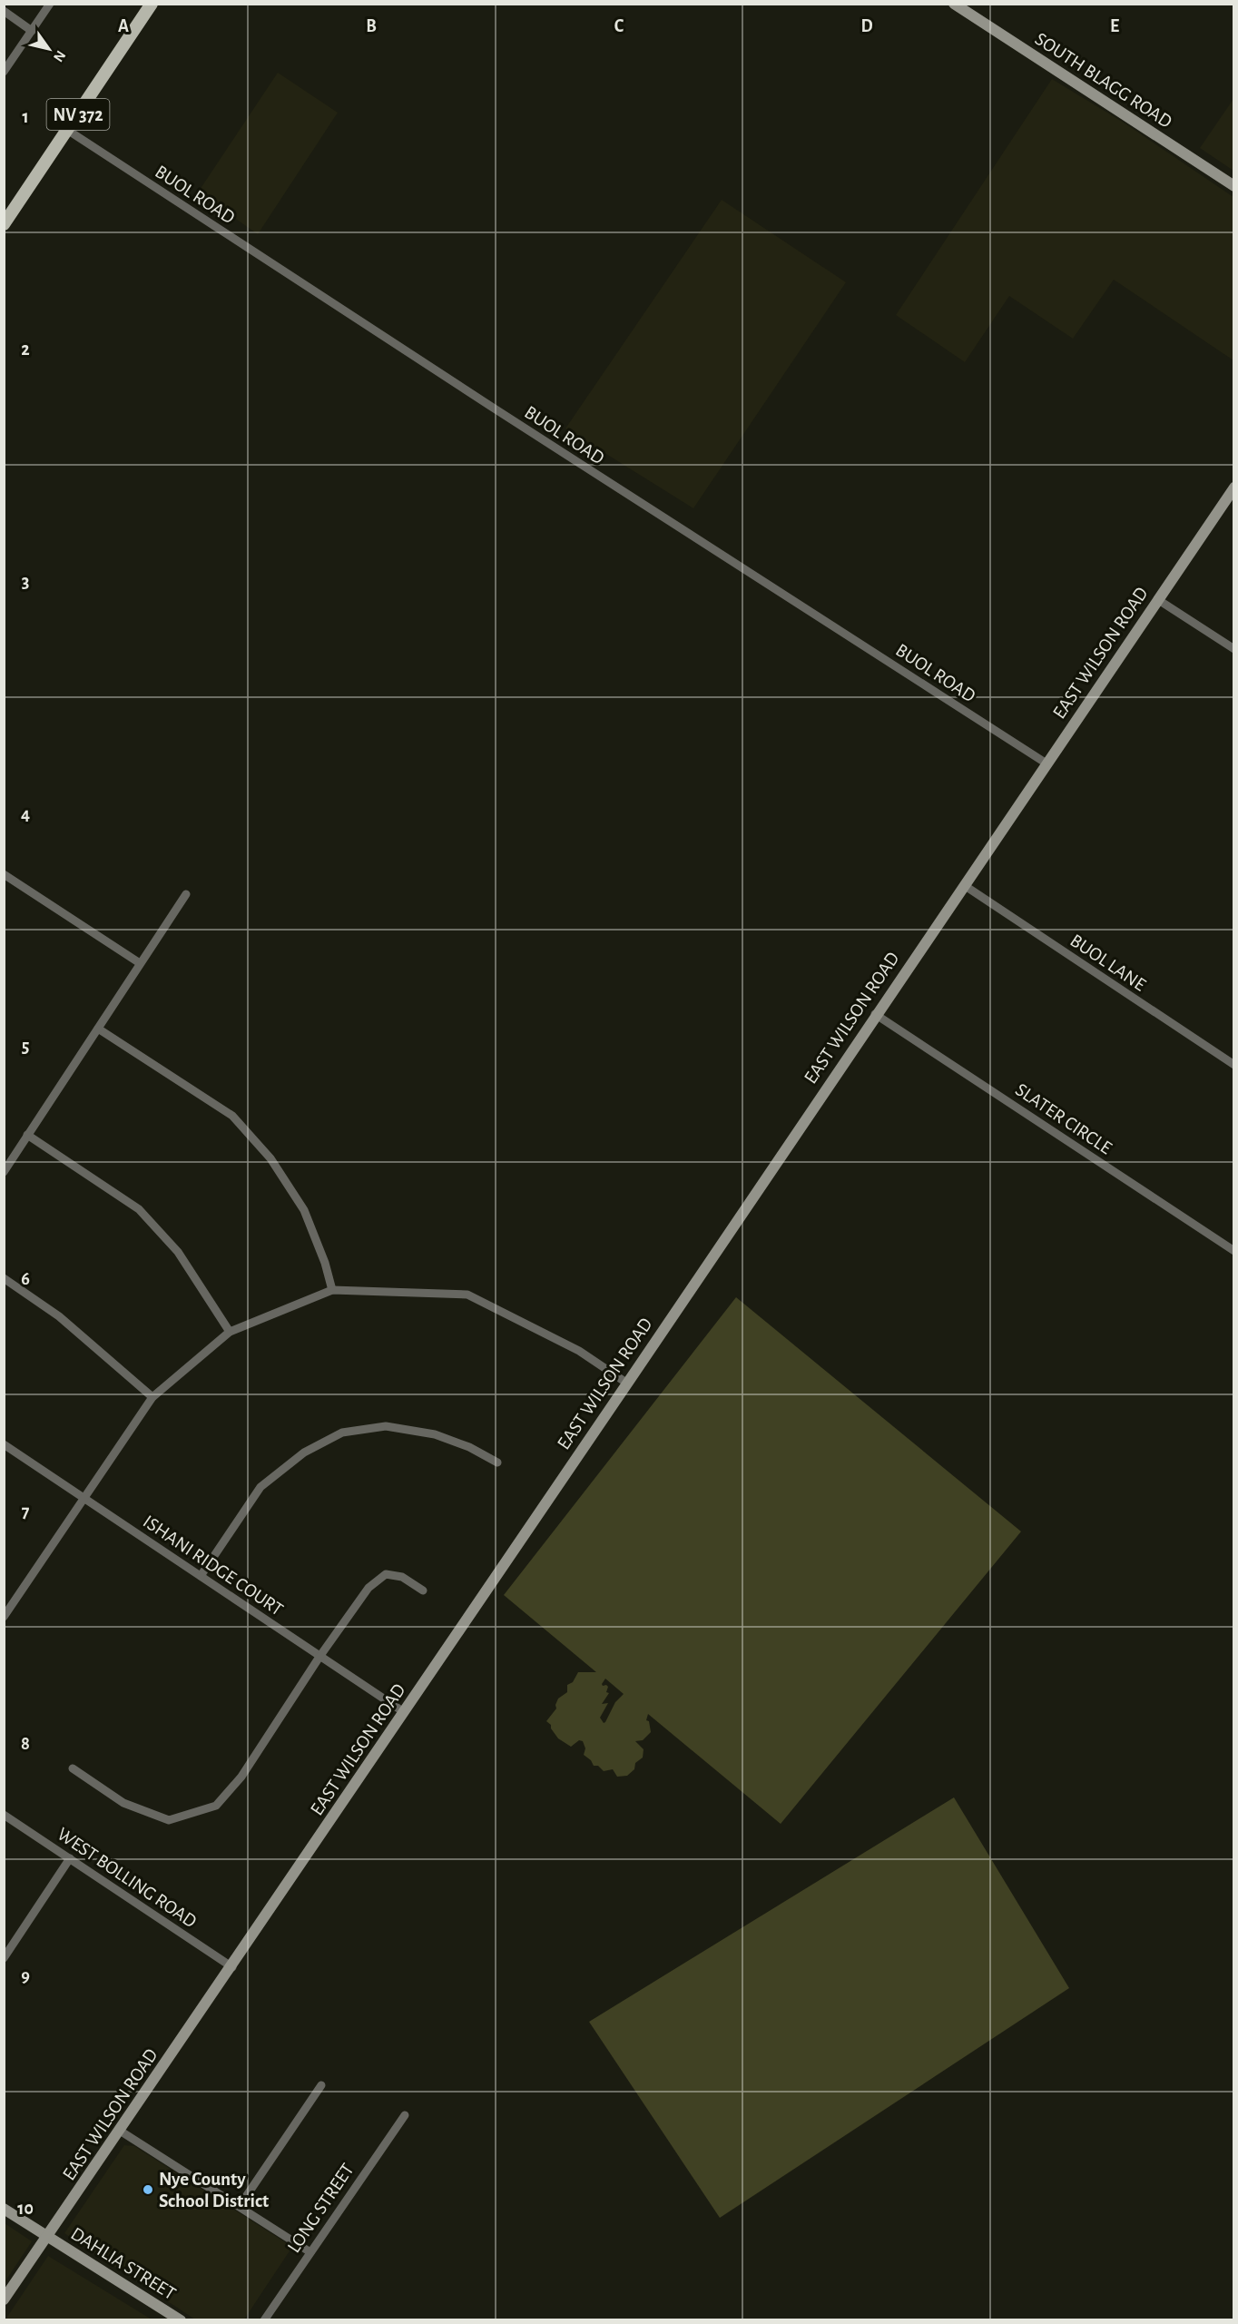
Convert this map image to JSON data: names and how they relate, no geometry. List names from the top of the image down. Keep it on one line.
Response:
{"streets":{"main road":["NV 372"],"street":["SOUTH BLAGG ROAD","BUOL ROAD","EAST WILSON ROAD","BUOL LANE","SLATER CIRCLE","ISHANI RIDGE COURT","WEST BOLLING ROAD","LONG STREET","DAHLIA STREET"]},"crossings":[["NV 372","BUOL ROAD"],["BUOL ROAD","EAST WILSON ROAD"],["EAST WILSON ROAD","BUOL LANE"],["EAST WILSON ROAD","SLATER CIRCLE"],["EAST WILSON ROAD","ISHANI RIDGE COURT"],["EAST WILSON ROAD","WEST BOLLING ROAD"],["EAST WILSON ROAD","DAHLIA STREET"]],"places":["Nye County School District"],"north":"bottom right","grid":{"columns":["A","B","C","D","E"],"rows":["1","2","3","4","5","6","7","8","9","10"]}}
